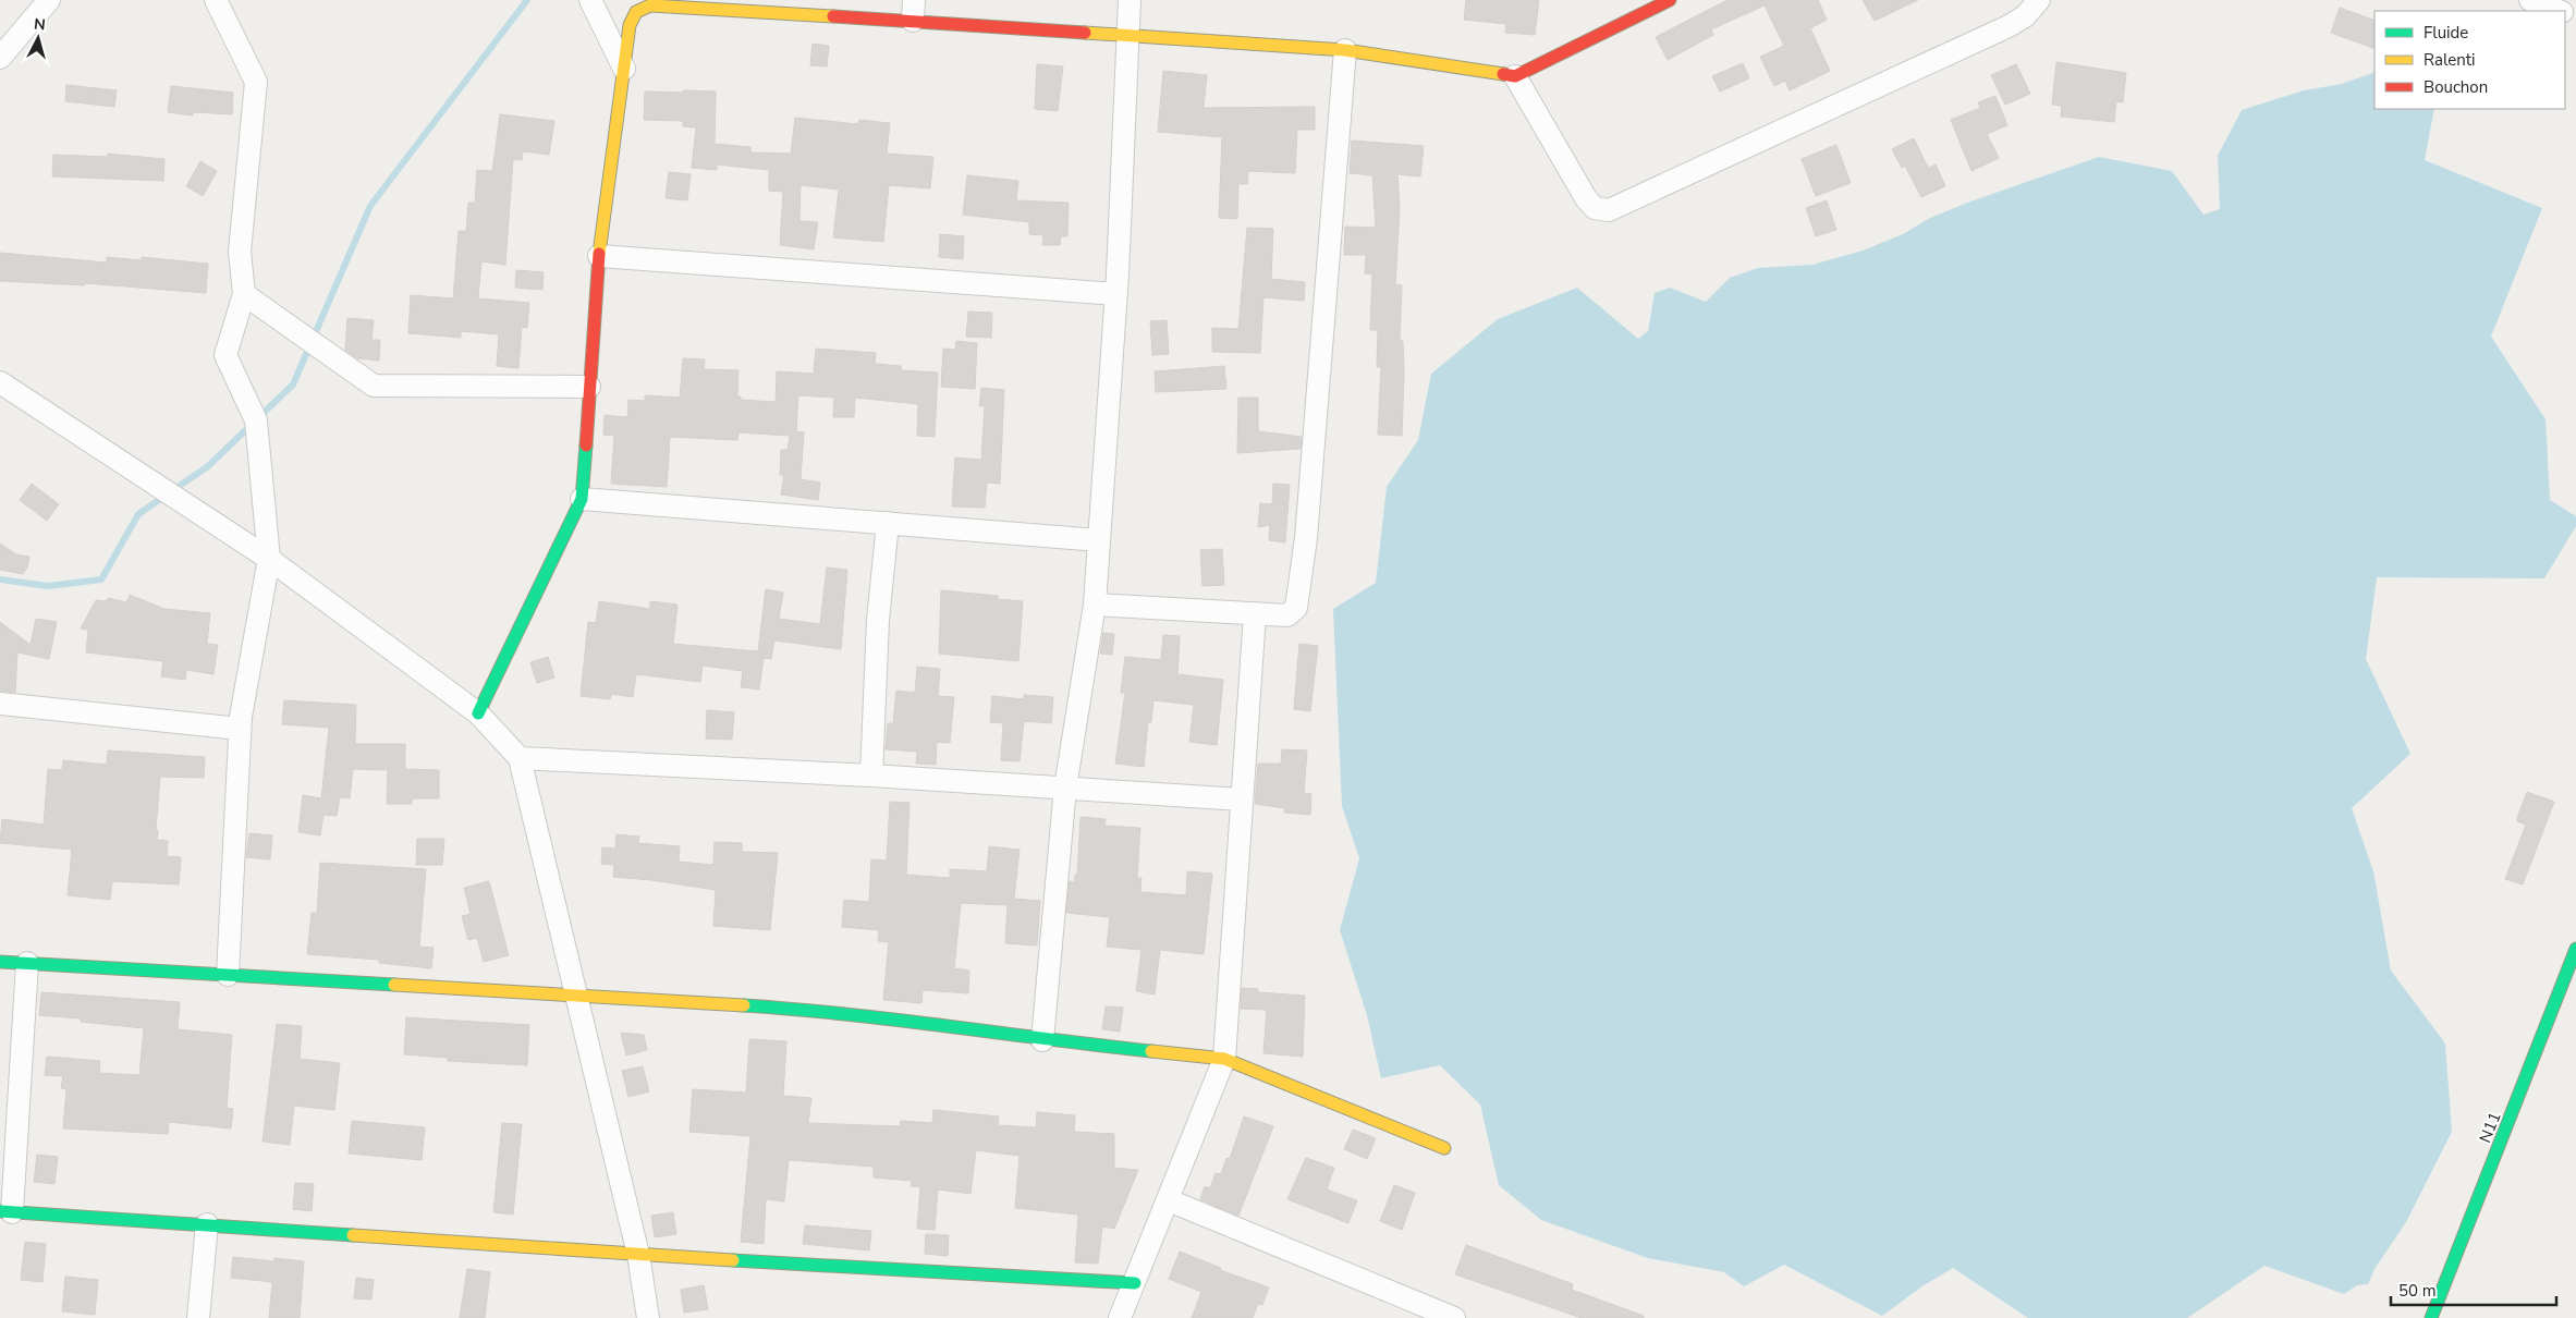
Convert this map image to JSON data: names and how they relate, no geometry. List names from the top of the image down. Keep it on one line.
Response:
{"streets":{"street":["N11"]},"legend":["Fluide","Ralenti","Bouchon"],"scale_bar":"50 m","north":"top"}
